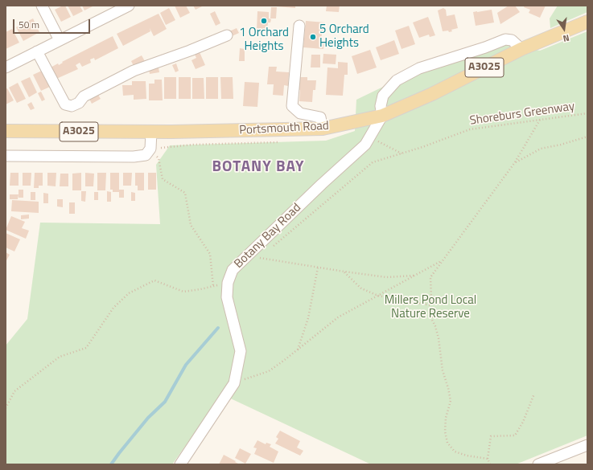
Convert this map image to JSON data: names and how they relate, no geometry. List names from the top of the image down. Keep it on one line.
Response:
{"streets":{"main road":["A3025","Portsmouth Road"],"street":["Botany Bay Road"],"path":["Shoreburs Greenway"]},"crossings":[["Portsmouth Road","Botany Bay Road"]],"districts":["BOTANY BAY"],"parks":["Millers Pond Local Nature Reserve"],"places":["1 Orchard Heights","5 Orchard Heights"],"scale_bar":"50 m","north":"bottom"}
